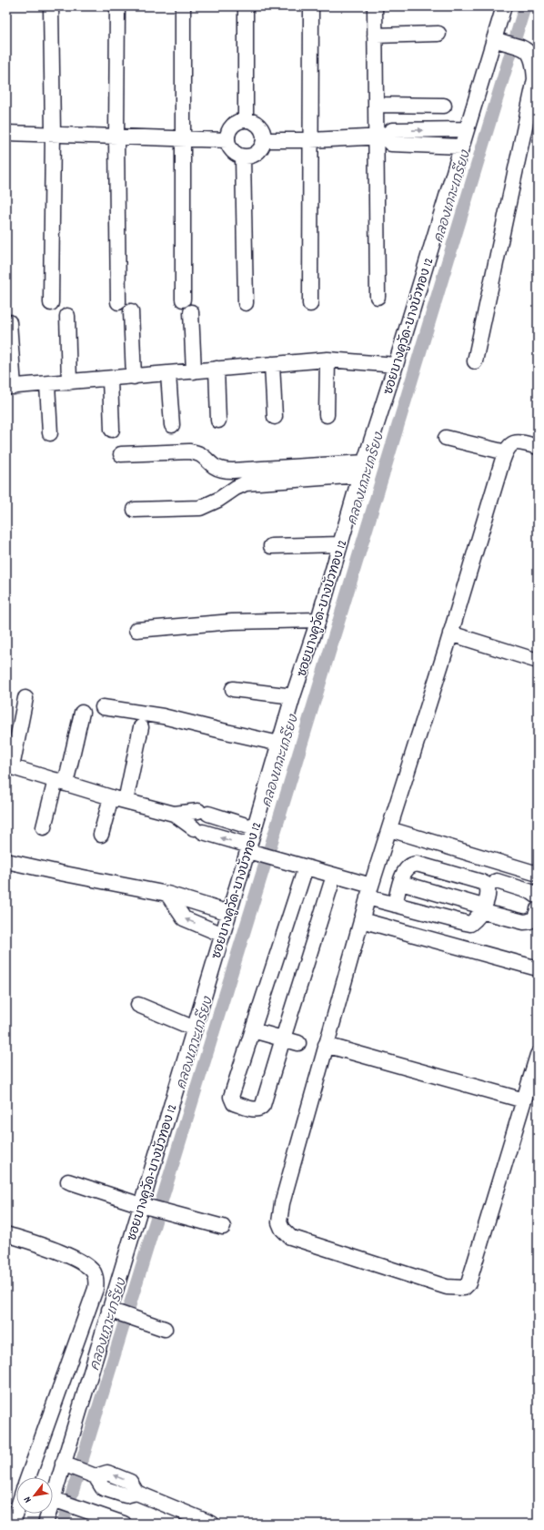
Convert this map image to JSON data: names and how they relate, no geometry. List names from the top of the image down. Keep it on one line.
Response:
{"streets":{"street":["ซอยบางคูวัด-บางบัวทอง 12"]},"water":["คลองเกาะเกรียง"],"north":"bottom left"}
